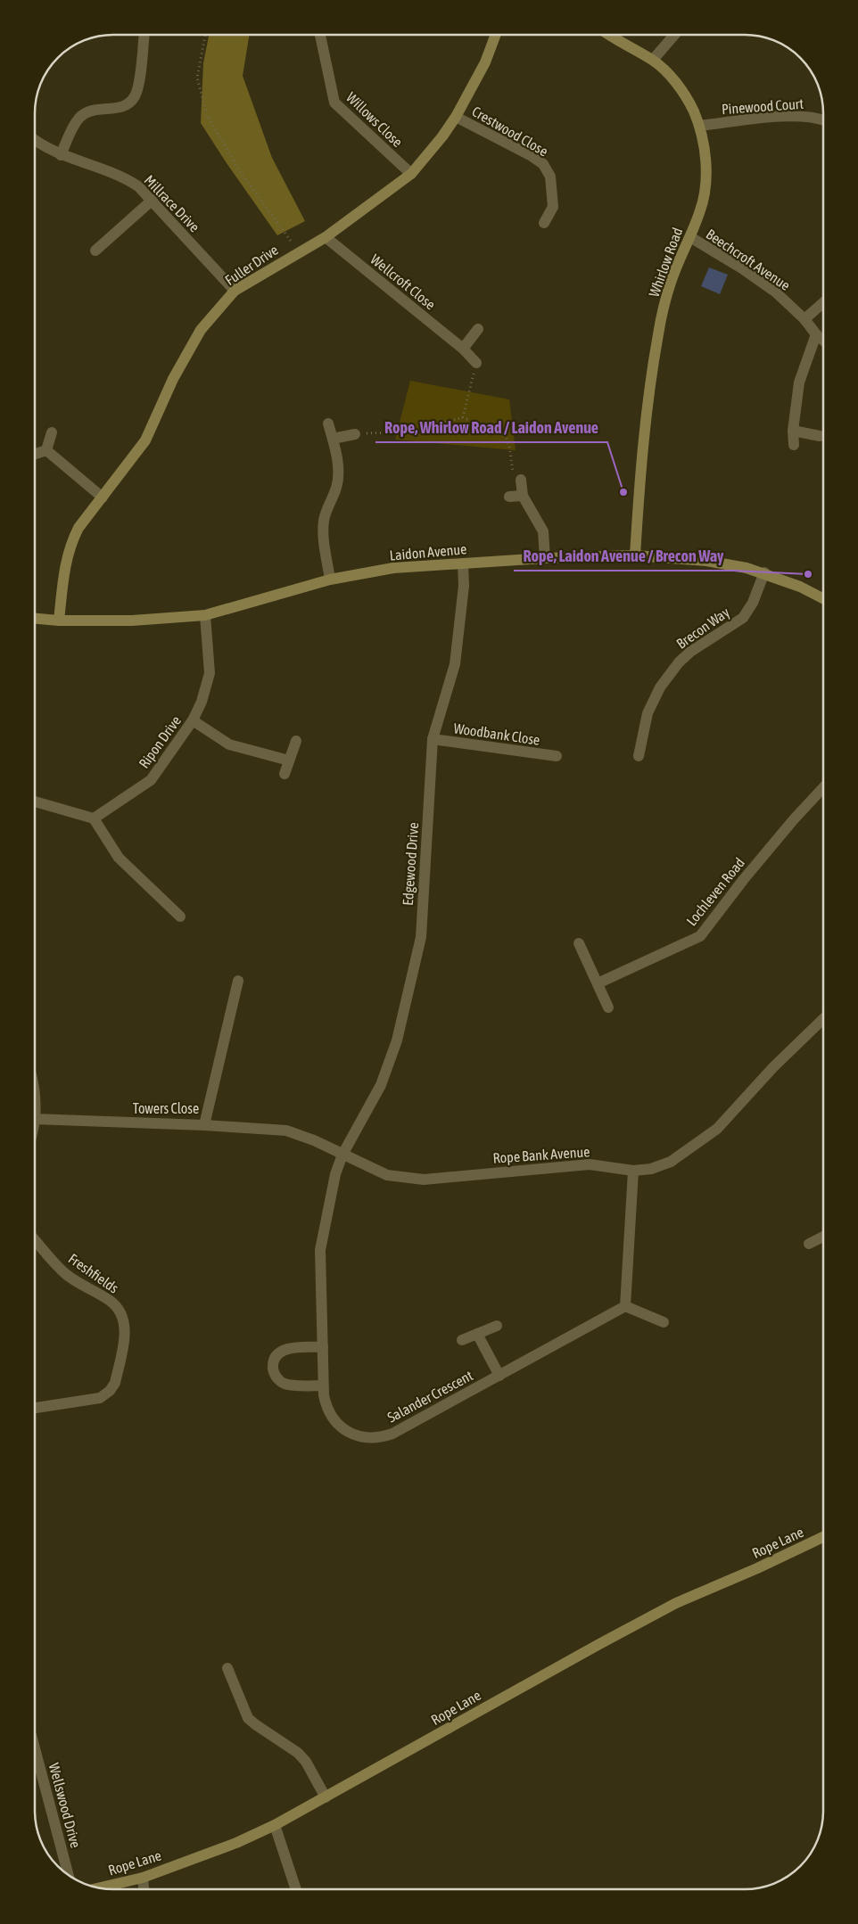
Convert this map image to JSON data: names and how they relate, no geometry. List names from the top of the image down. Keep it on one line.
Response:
{"streets":{"street":["Pinewood Court","Willows Close","Crestwood Close","Millrace Drive","Beechcroft Avenue","Whirlow Road","Fuller Drive","Wellcroft Close","Laidon Avenue","Brecon Way","Woodbank Close","Ripon Drive","Edgewood Drive","Lochleven Road","Towers Close","Rope Bank Avenue","Freshfields","Salander Crescent","Rope Lane","Wellswood Drive"]},"crossings":[["Pinewood Court","Whirlow Road"],["Willows Close","Fuller Drive"],["Crestwood Close","Fuller Drive"],["Millrace Drive","Fuller Drive"],["Beechcroft Avenue","Whirlow Road"],["Whirlow Road","Laidon Avenue"],["Fuller Drive","Wellcroft Close"],["Fuller Drive","Laidon Avenue"],["Laidon Avenue","Brecon Way"],["Laidon Avenue","Ripon Drive"],["Laidon Avenue","Edgewood Drive"],["Woodbank Close","Edgewood Drive"],["Edgewood Drive","Rope Bank Avenue"],["Edgewood Drive","Salander Crescent"],["Towers Close","Rope Bank Avenue"],["Rope Bank Avenue","Salander Crescent"]],"places":["Rope, Whirlow Road / Laidon Avenue","Rope, Laidon Avenue / Brecon Way"]}
